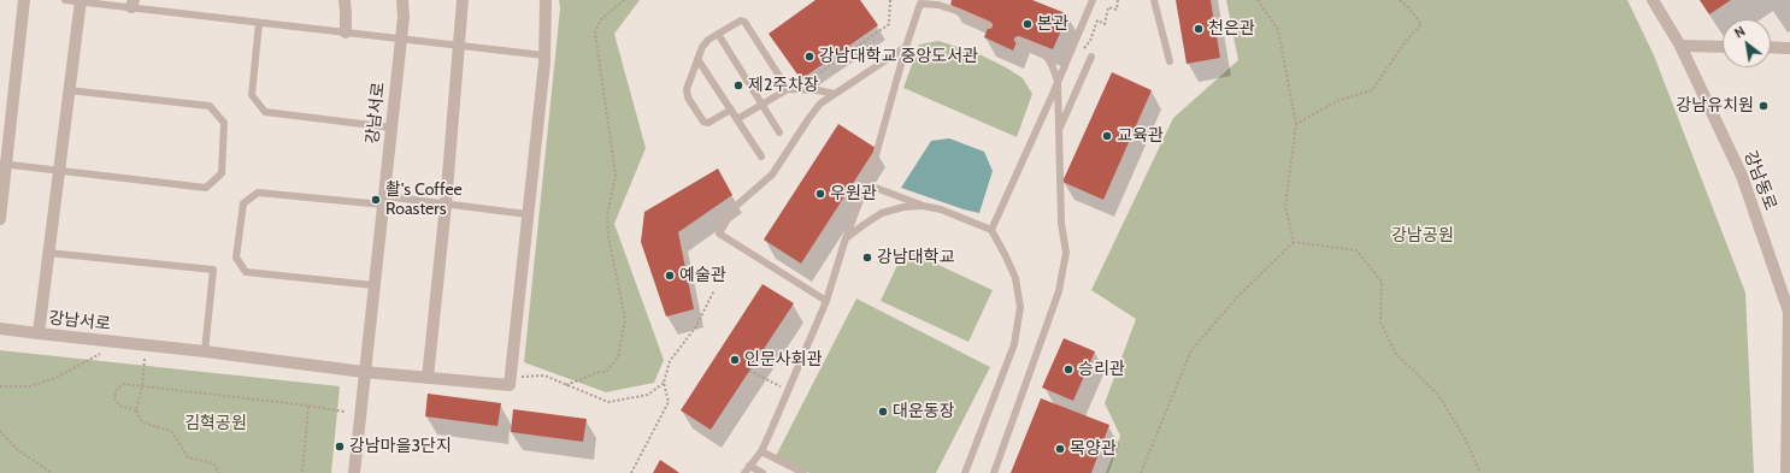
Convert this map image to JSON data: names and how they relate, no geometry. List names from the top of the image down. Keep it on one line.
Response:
{"streets":{"street":["강남서로","강남동로"]},"parks":["강남공원","김혁공원"],"places":["본관","천은관","강남대학교 중앙도서관","제2주차장","강남유치원","교육관","우원관","촬's Coffee Roasters","강남대학교","예술관","인문사회관","승리관","대운동장","강남마을3단지","목양관"],"north":"top left"}
